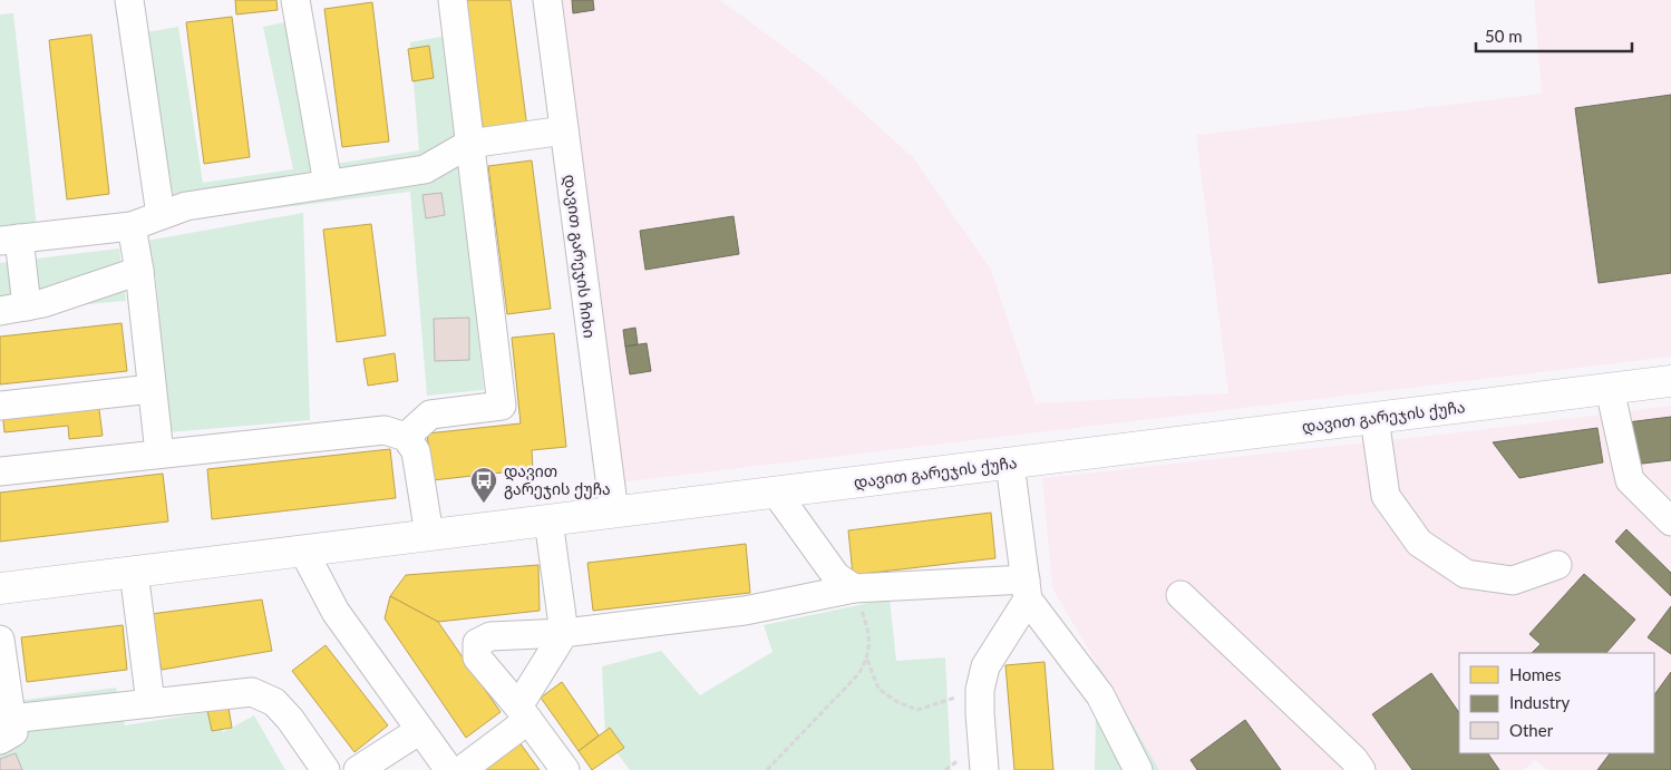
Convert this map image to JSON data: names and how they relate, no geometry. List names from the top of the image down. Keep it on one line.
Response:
{"streets":{"main road":["დავით გარეჯის ქუჩა"],"street":["დავით გარეჯის ჩიხი"]},"crossings":[["დავით გარეჯის ჩიხი","დავით გარეჯის ქუჩა"]],"places":{"bus stop":["დავით გარეჯის ქუჩა"]},"legend":["Homes","Industry","Other"],"scale_bar":"50 m"}
